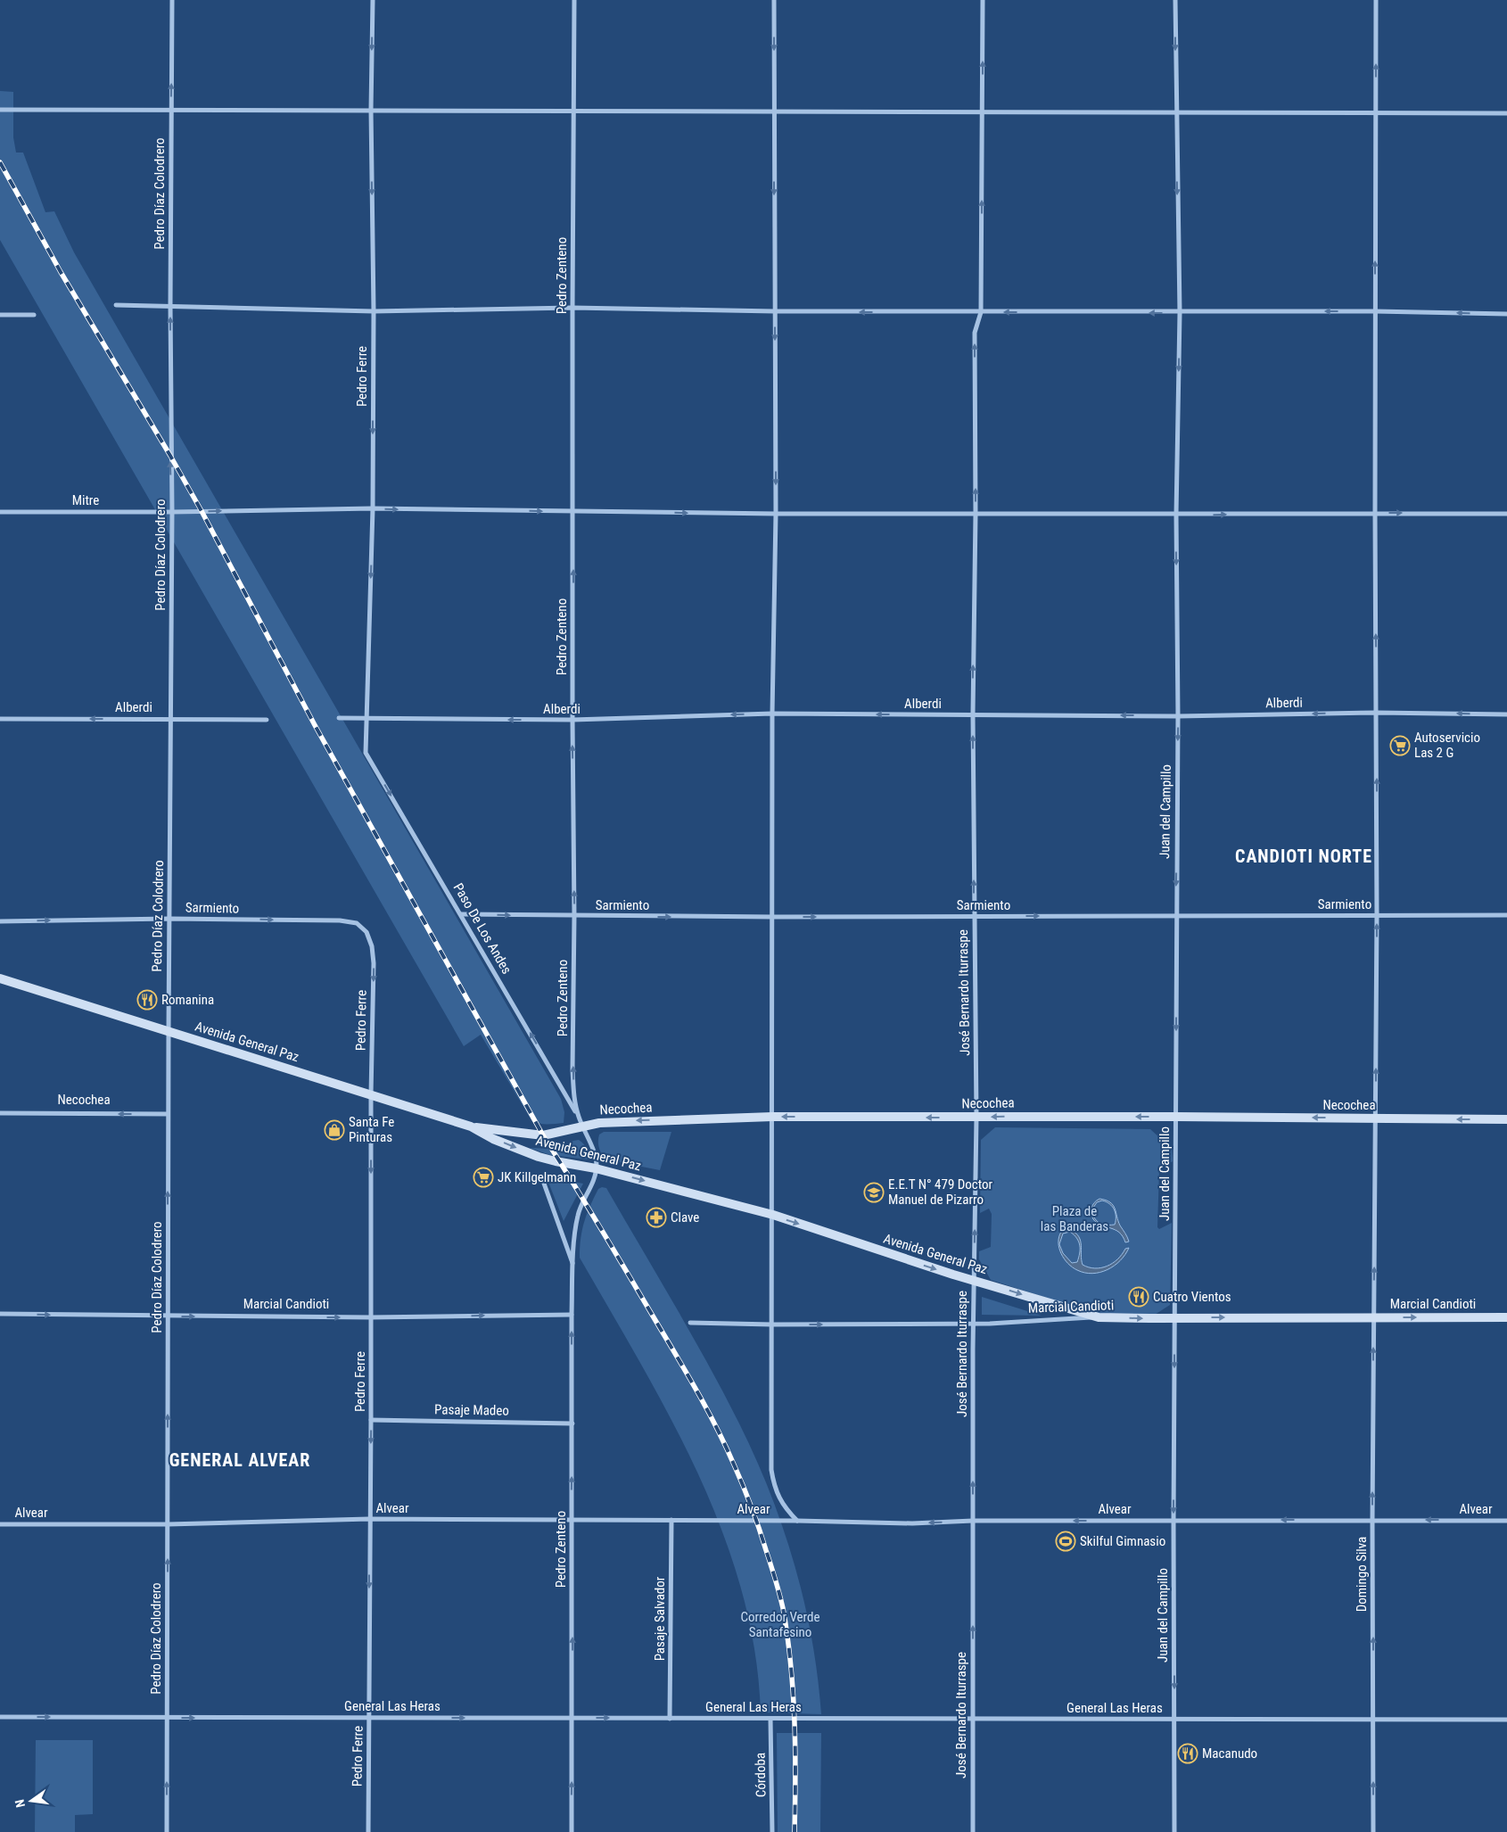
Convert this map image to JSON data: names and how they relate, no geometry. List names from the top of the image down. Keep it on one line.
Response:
{"streets":{"main road":["Avenida General Paz","Necochea","Marcial Candioti"],"street":["Pedro Díaz Colodrero","Pedro Zenteno","Pedro Ferre","Mitre","Alberdi","Juan del Campillo","Sarmiento","Paso De Los Andes","José Bernardo Iturraspe","Pasaje Madeo","Alvear","Domingo Silva","Pasaje Salvador","General Las Heras","Córdoba"]},"crossings":[["Pedro Díaz Colodrero","Mitre"],["Pedro Díaz Colodrero","Alberdi"],["Pedro Díaz Colodrero","Sarmiento"],["Pedro Díaz Colodrero","Avenida General Paz"],["Pedro Díaz Colodrero","Necochea"],["Pedro Díaz Colodrero","Marcial Candioti"],["Pedro Díaz Colodrero","Alvear"],["Pedro Díaz Colodrero","General Las Heras"],["Pedro Zenteno","Mitre"],["Pedro Zenteno","Alberdi"],["Pedro Zenteno","Sarmiento"],["Pedro Zenteno","Paso De Los Andes"],["Pedro Zenteno","Avenida General Paz"],["Pedro Zenteno","Necochea"],["Pedro Zenteno","Marcial Candioti"],["Pedro Zenteno","Pasaje Madeo"],["Pedro Zenteno","Alvear"],["Pedro Zenteno","General Las Heras"],["Pedro Ferre","Mitre"],["Pedro Ferre","Alberdi"],["Pedro Ferre","Sarmiento"],["Pedro Ferre","Paso De Los Andes"],["Pedro Ferre","Avenida General Paz"],["Pedro Ferre","Marcial Candioti"],["Pedro Ferre","Pasaje Madeo"],["Pedro Ferre","Alvear"],["Pedro Ferre","General Las Heras"],["Mitre","Juan del Campillo"],["Mitre","José Bernardo Iturraspe"],["Mitre","Domingo Silva"],["Alberdi","Juan del Campillo"],["Alberdi","José Bernardo Iturraspe"],["Alberdi","Domingo Silva"],["Juan del Campillo","Sarmiento"],["Juan del Campillo","Necochea"],["Juan del Campillo","Marcial Candioti"],["Juan del Campillo","Alvear"],["Juan del Campillo","General Las Heras"],["Sarmiento","Paso De Los Andes"],["Sarmiento","José Bernardo Iturraspe"],["Sarmiento","Domingo Silva"],["José Bernardo Iturraspe","Avenida General Paz"],["José Bernardo Iturraspe","Necochea"],["José Bernardo Iturraspe","Marcial Candioti"],["José Bernardo Iturraspe","Alvear"],["José Bernardo Iturraspe","General Las Heras"],["Avenida General Paz","Necochea"],["Avenida General Paz","Marcial Candioti"],["Necochea","Domingo Silva"],["Marcial Candioti","Domingo Silva"],["Alvear","Domingo Silva"],["Alvear","Pasaje Salvador"],["Domingo Silva","General Las Heras"],["Pasaje Salvador","General Las Heras"],["General Las Heras","Córdoba"]],"one_way":["Pedro Díaz Colodrero","Pedro Zenteno","Pedro Ferre","Mitre","Alberdi","Juan del Campillo","Sarmiento","José Bernardo Iturraspe","Avenida General Paz","Necochea","Marcial Candioti","Alvear","Domingo Silva","General Las Heras"],"districts":["CANDIOTI NORTE","GENERAL ALVEAR"],"parks":["Plaza de las Banderas","Corredor Verde Santafesino"],"places":{"supermarket":["Autoservicio Las 2 G","JK Killgelmann"],"restaurant":["Romanina","Cuatro Vientos","Macanudo"],"shop":["Santa Fe Pinturas"],"school or university":["E.E.T N° 479 Doctor Manuel de Pizarro"],"pharmacy":["Clave"],"sports":["Skilful Gimnasio"]},"north":"left"}
